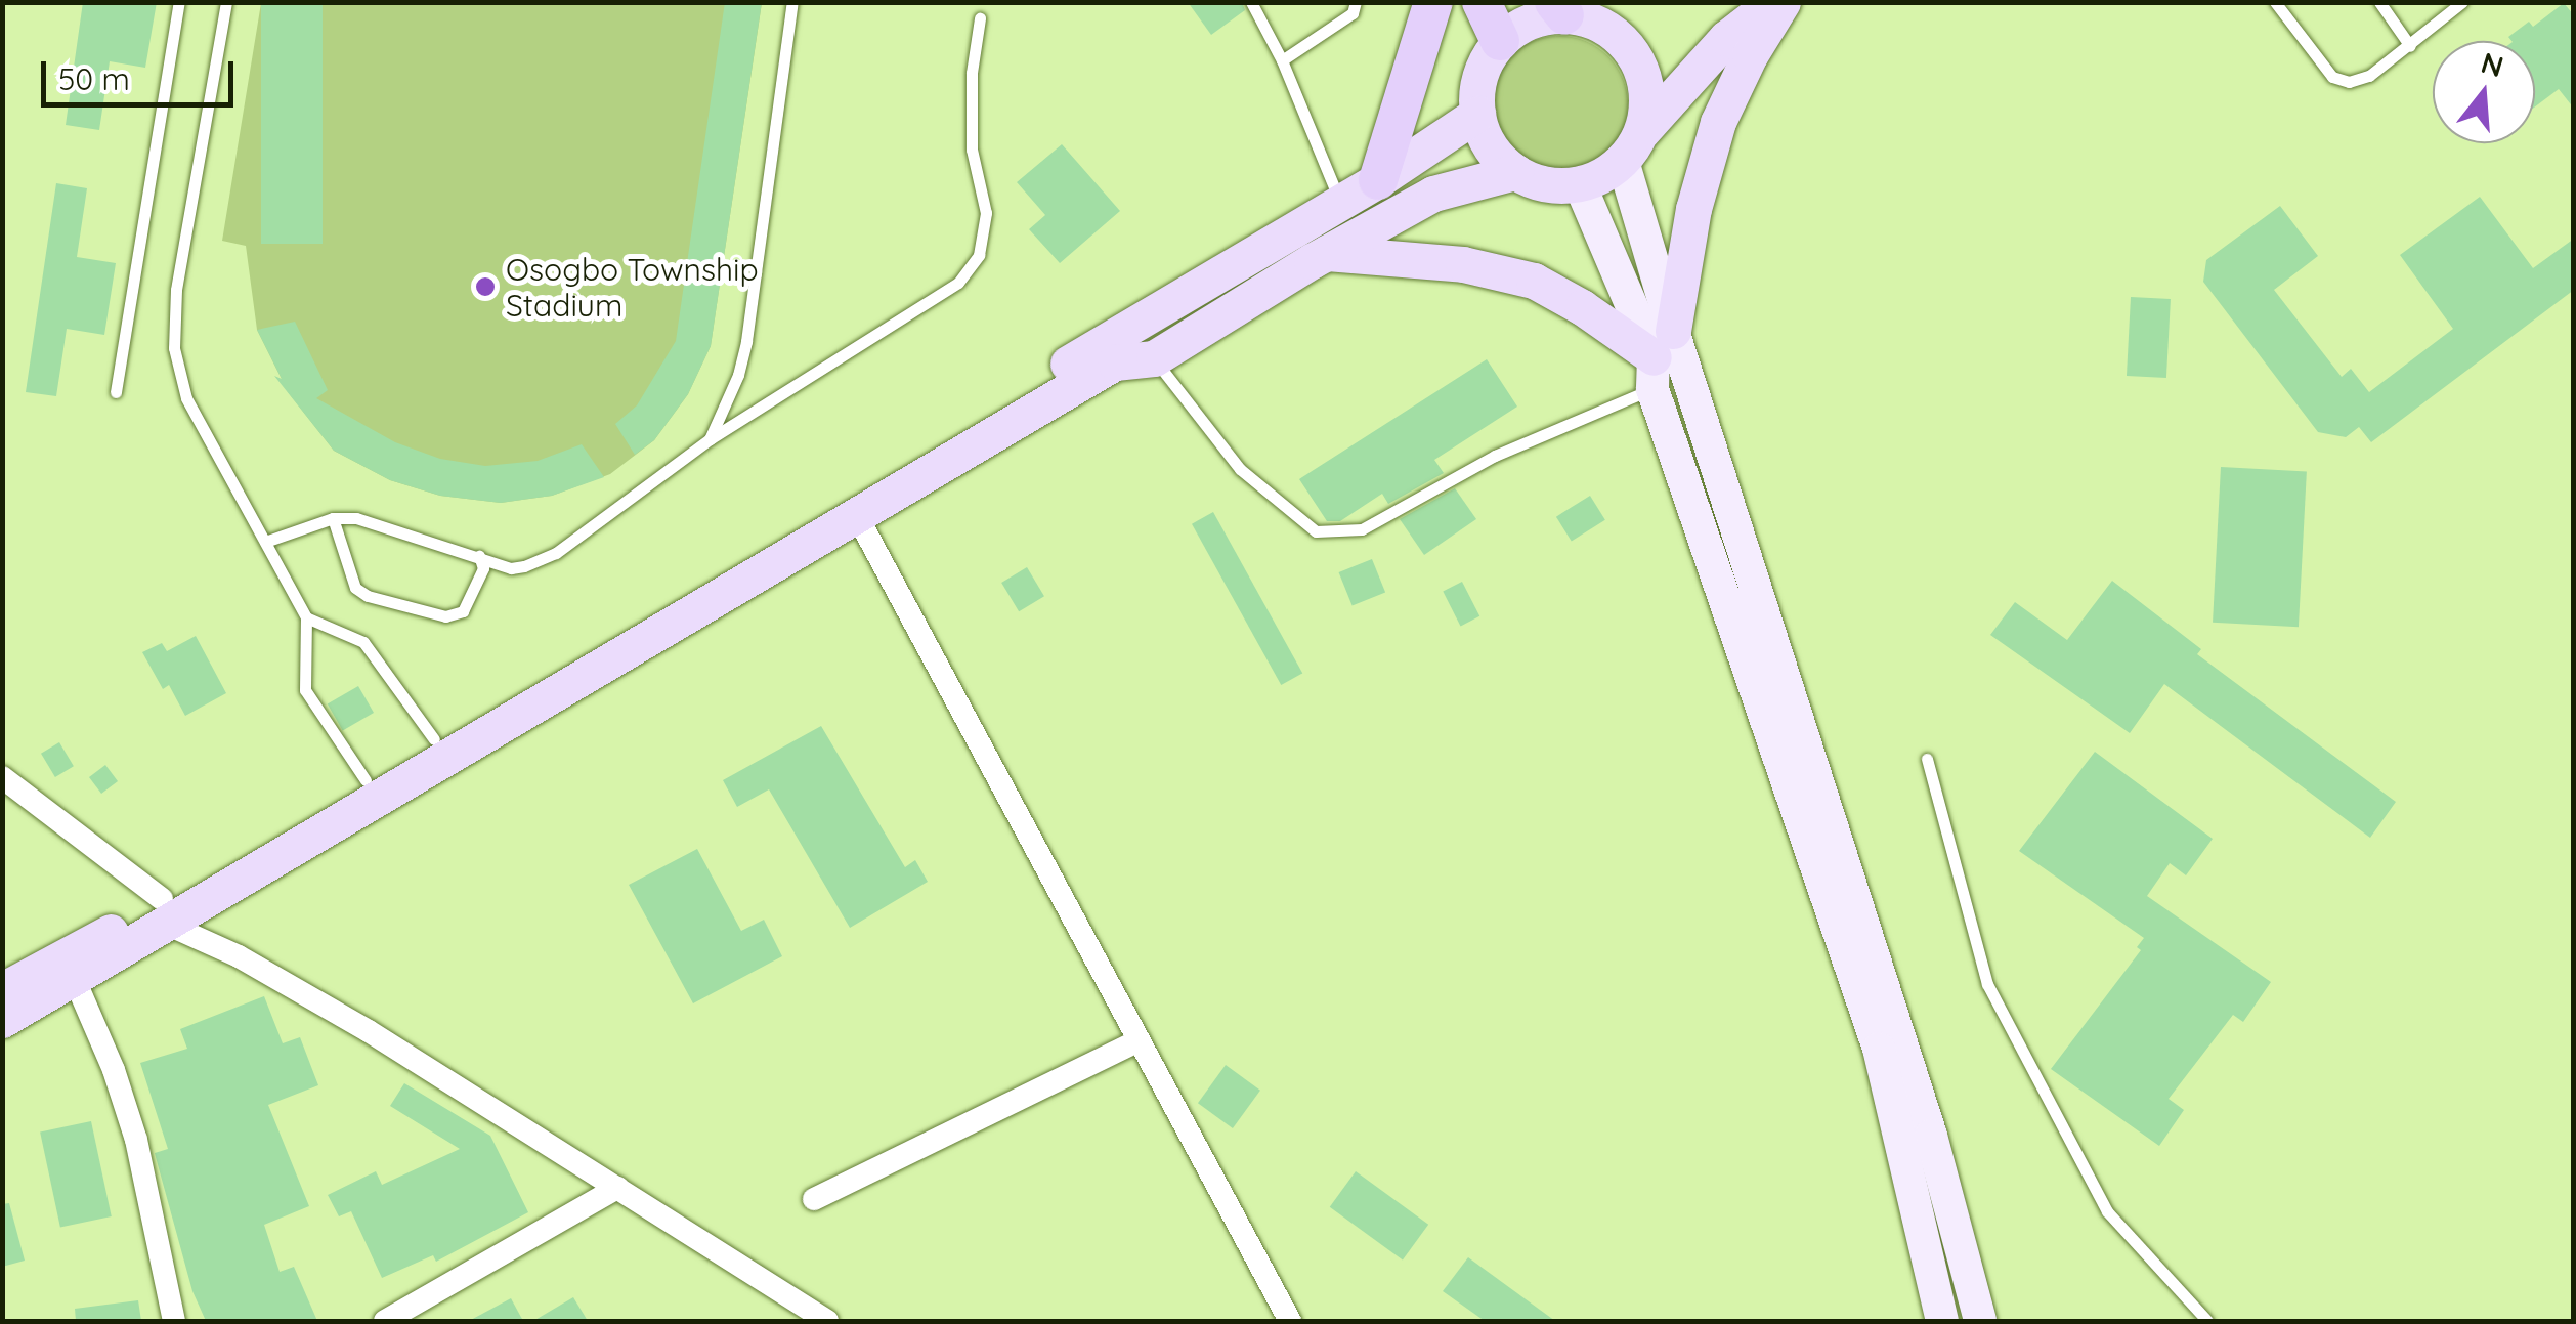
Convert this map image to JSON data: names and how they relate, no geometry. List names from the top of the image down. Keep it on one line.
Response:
{"places":["Osogbo Township Stadium"],"scale_bar":"50 m","north":"top"}
